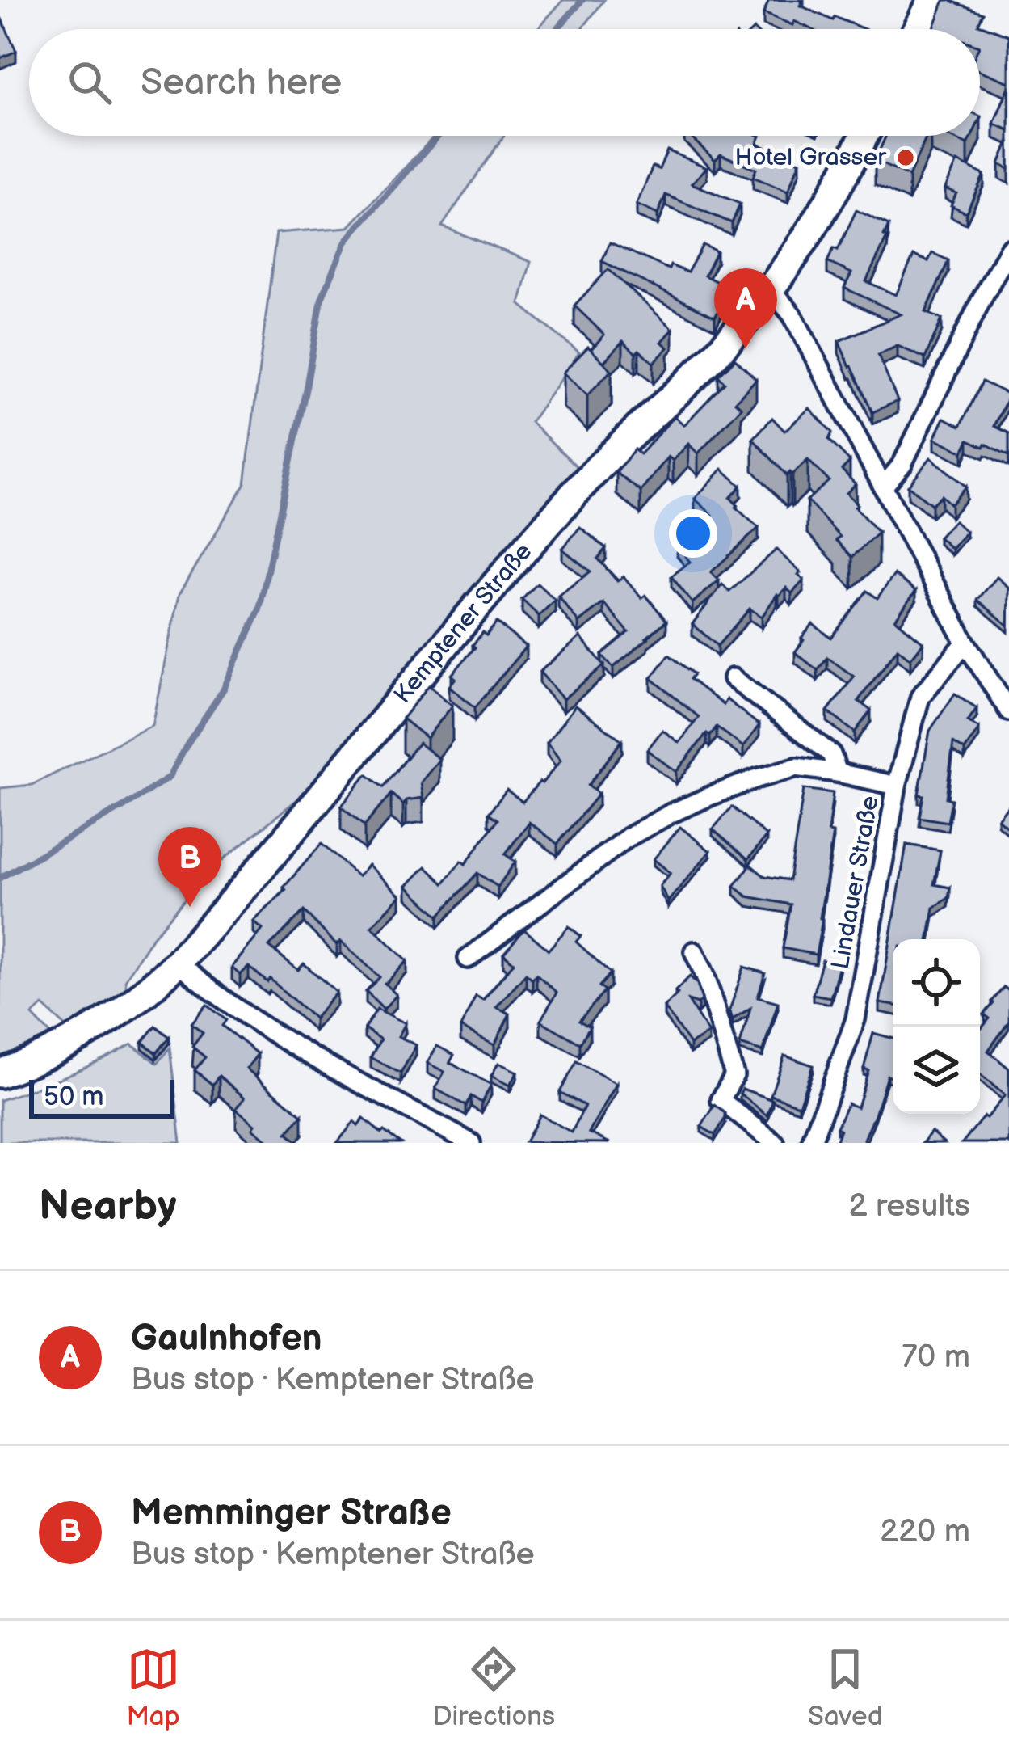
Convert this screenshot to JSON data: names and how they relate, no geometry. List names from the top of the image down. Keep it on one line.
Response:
{"streets":{"street":["Kemptener Straße","Lindauer Straße"]},"places":["Hotel Grasser"],"scale_bar":"50 m","page":{"search":"Search here","pins":["A","B"],"scale":"50 m","heading":["Nearby","2 results"],"list":[{"mark":"A","name":"Gaulnhofen","note":"Bus stop · Kemptener Straße","value":"70 m"},{"mark":"B","name":"Memminger Straße","note":"Bus stop · Kemptener Straße","value":"220 m"}],"nav":["Map","Directions","Saved"]}}
